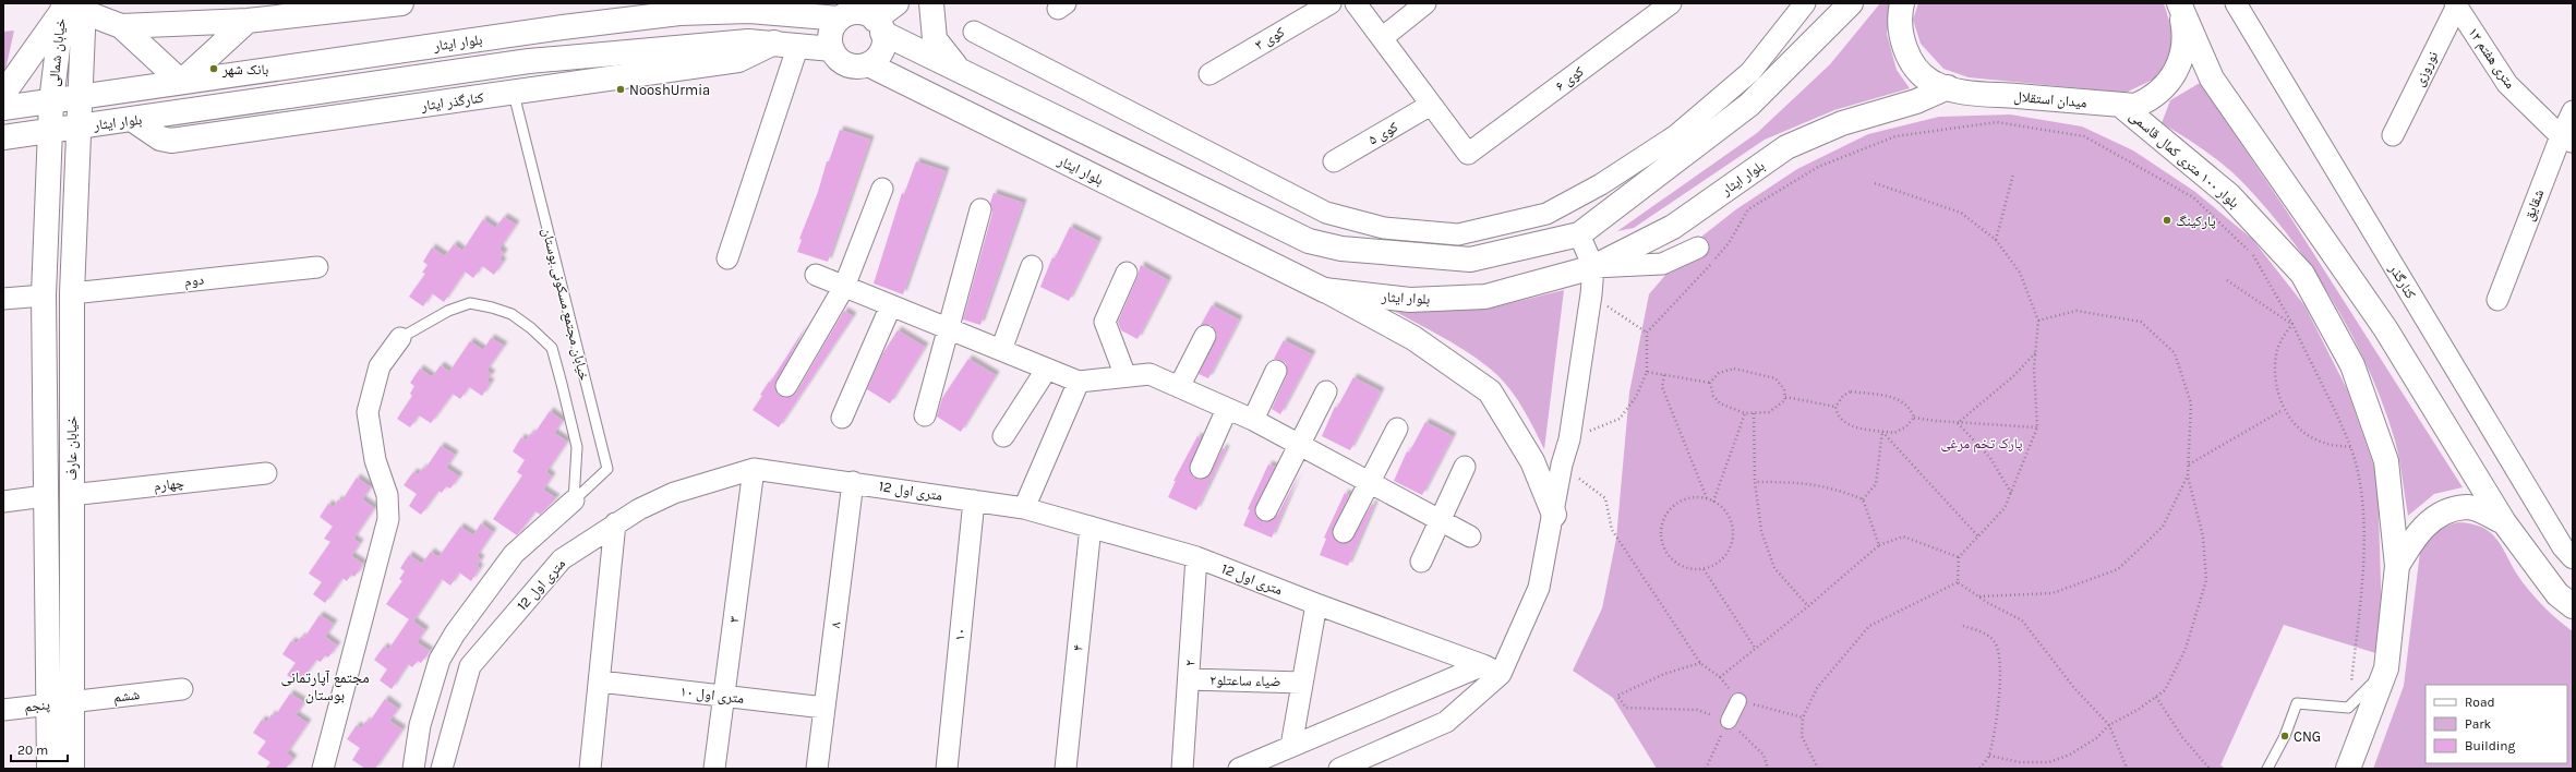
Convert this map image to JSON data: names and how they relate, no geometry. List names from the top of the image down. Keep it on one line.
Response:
{"streets":{"main road":["بلوار ایثار","خیابان شمالی","میدان استقلال","کنارگذر ایثار","بلوار ۱۰۰ متری کمال قاسمی","خیابان عارف"],"street":["کوی ۳","۱۲ متری هفتم","نوروزی","کوی ۶","کوی ۵","شقایق","دوم","کنارگذر","خیابان مجتمع مسکونی بوستان","چهارم","12 متری اول","۳","۸","۱۰","۴","۲","ضیاء ساعتلو۲","۱۰ متری اول","ششم","پنجم"]},"crossings":[["بلوار ایثار","خیابان شمالی"],["بلوار ایثار","میدان استقلال"],["بلوار ایثار","کنارگذر ایثار"],["بلوار ایثار","خیابان عارف"],["خیابان شمالی","خیابان عارف"],["۱۲ متری هفتم","نوروزی"],["۱۲ متری هفتم","شقایق"],["کوی ۶","کوی ۵"],["میدان استقلال","بلوار ۱۰۰ متری کمال قاسمی"],["کنارگذر ایثار","خیابان مجتمع مسکونی بوستان"],["دوم","خیابان عارف"],["خیابان عارف","چهارم"],["خیابان عارف","ششم"],["خیابان عارف","پنجم"],["12 متری اول","۳"],["12 متری اول","۸"],["12 متری اول","۱۰"],["12 متری اول","۴"],["12 متری اول","۲"],["۳","۱۰ متری اول"],["۸","۱۰ متری اول"],["۲","ضیاء ساعتلو۲"],["ششم","پنجم"]],"districts":["مجتمع آپارتمانی بوستان"],"parks":["پارک تخم مرغی"],"places":["بانک شهر","NooshUrmia","پارکینگ","CNG"],"legend":["Road","Park","Building"],"scale_bar":"20 m"}
